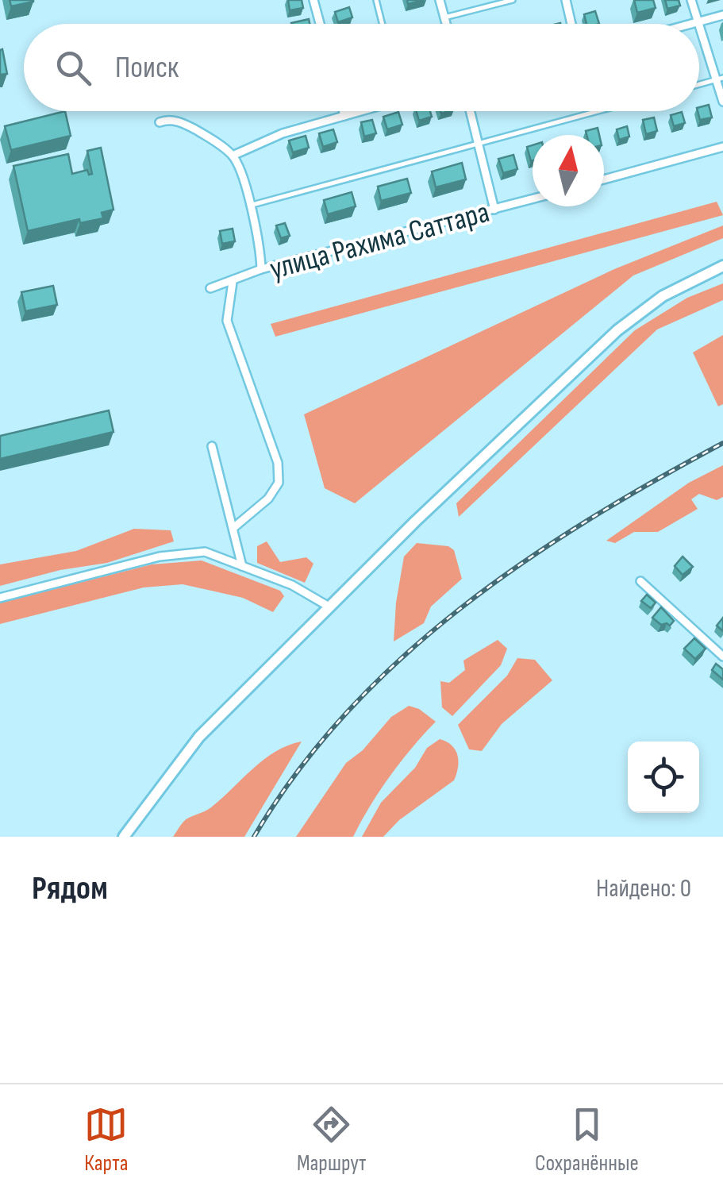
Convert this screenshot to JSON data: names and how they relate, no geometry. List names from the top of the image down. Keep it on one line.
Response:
{"streets":{"street":["улица Рахима Саттара"]},"north":"top","page":{"search":"Поиск","heading":["Рядом","Найдено: 0"],"nav":["Карта","Маршрут","Сохранённые"]}}
